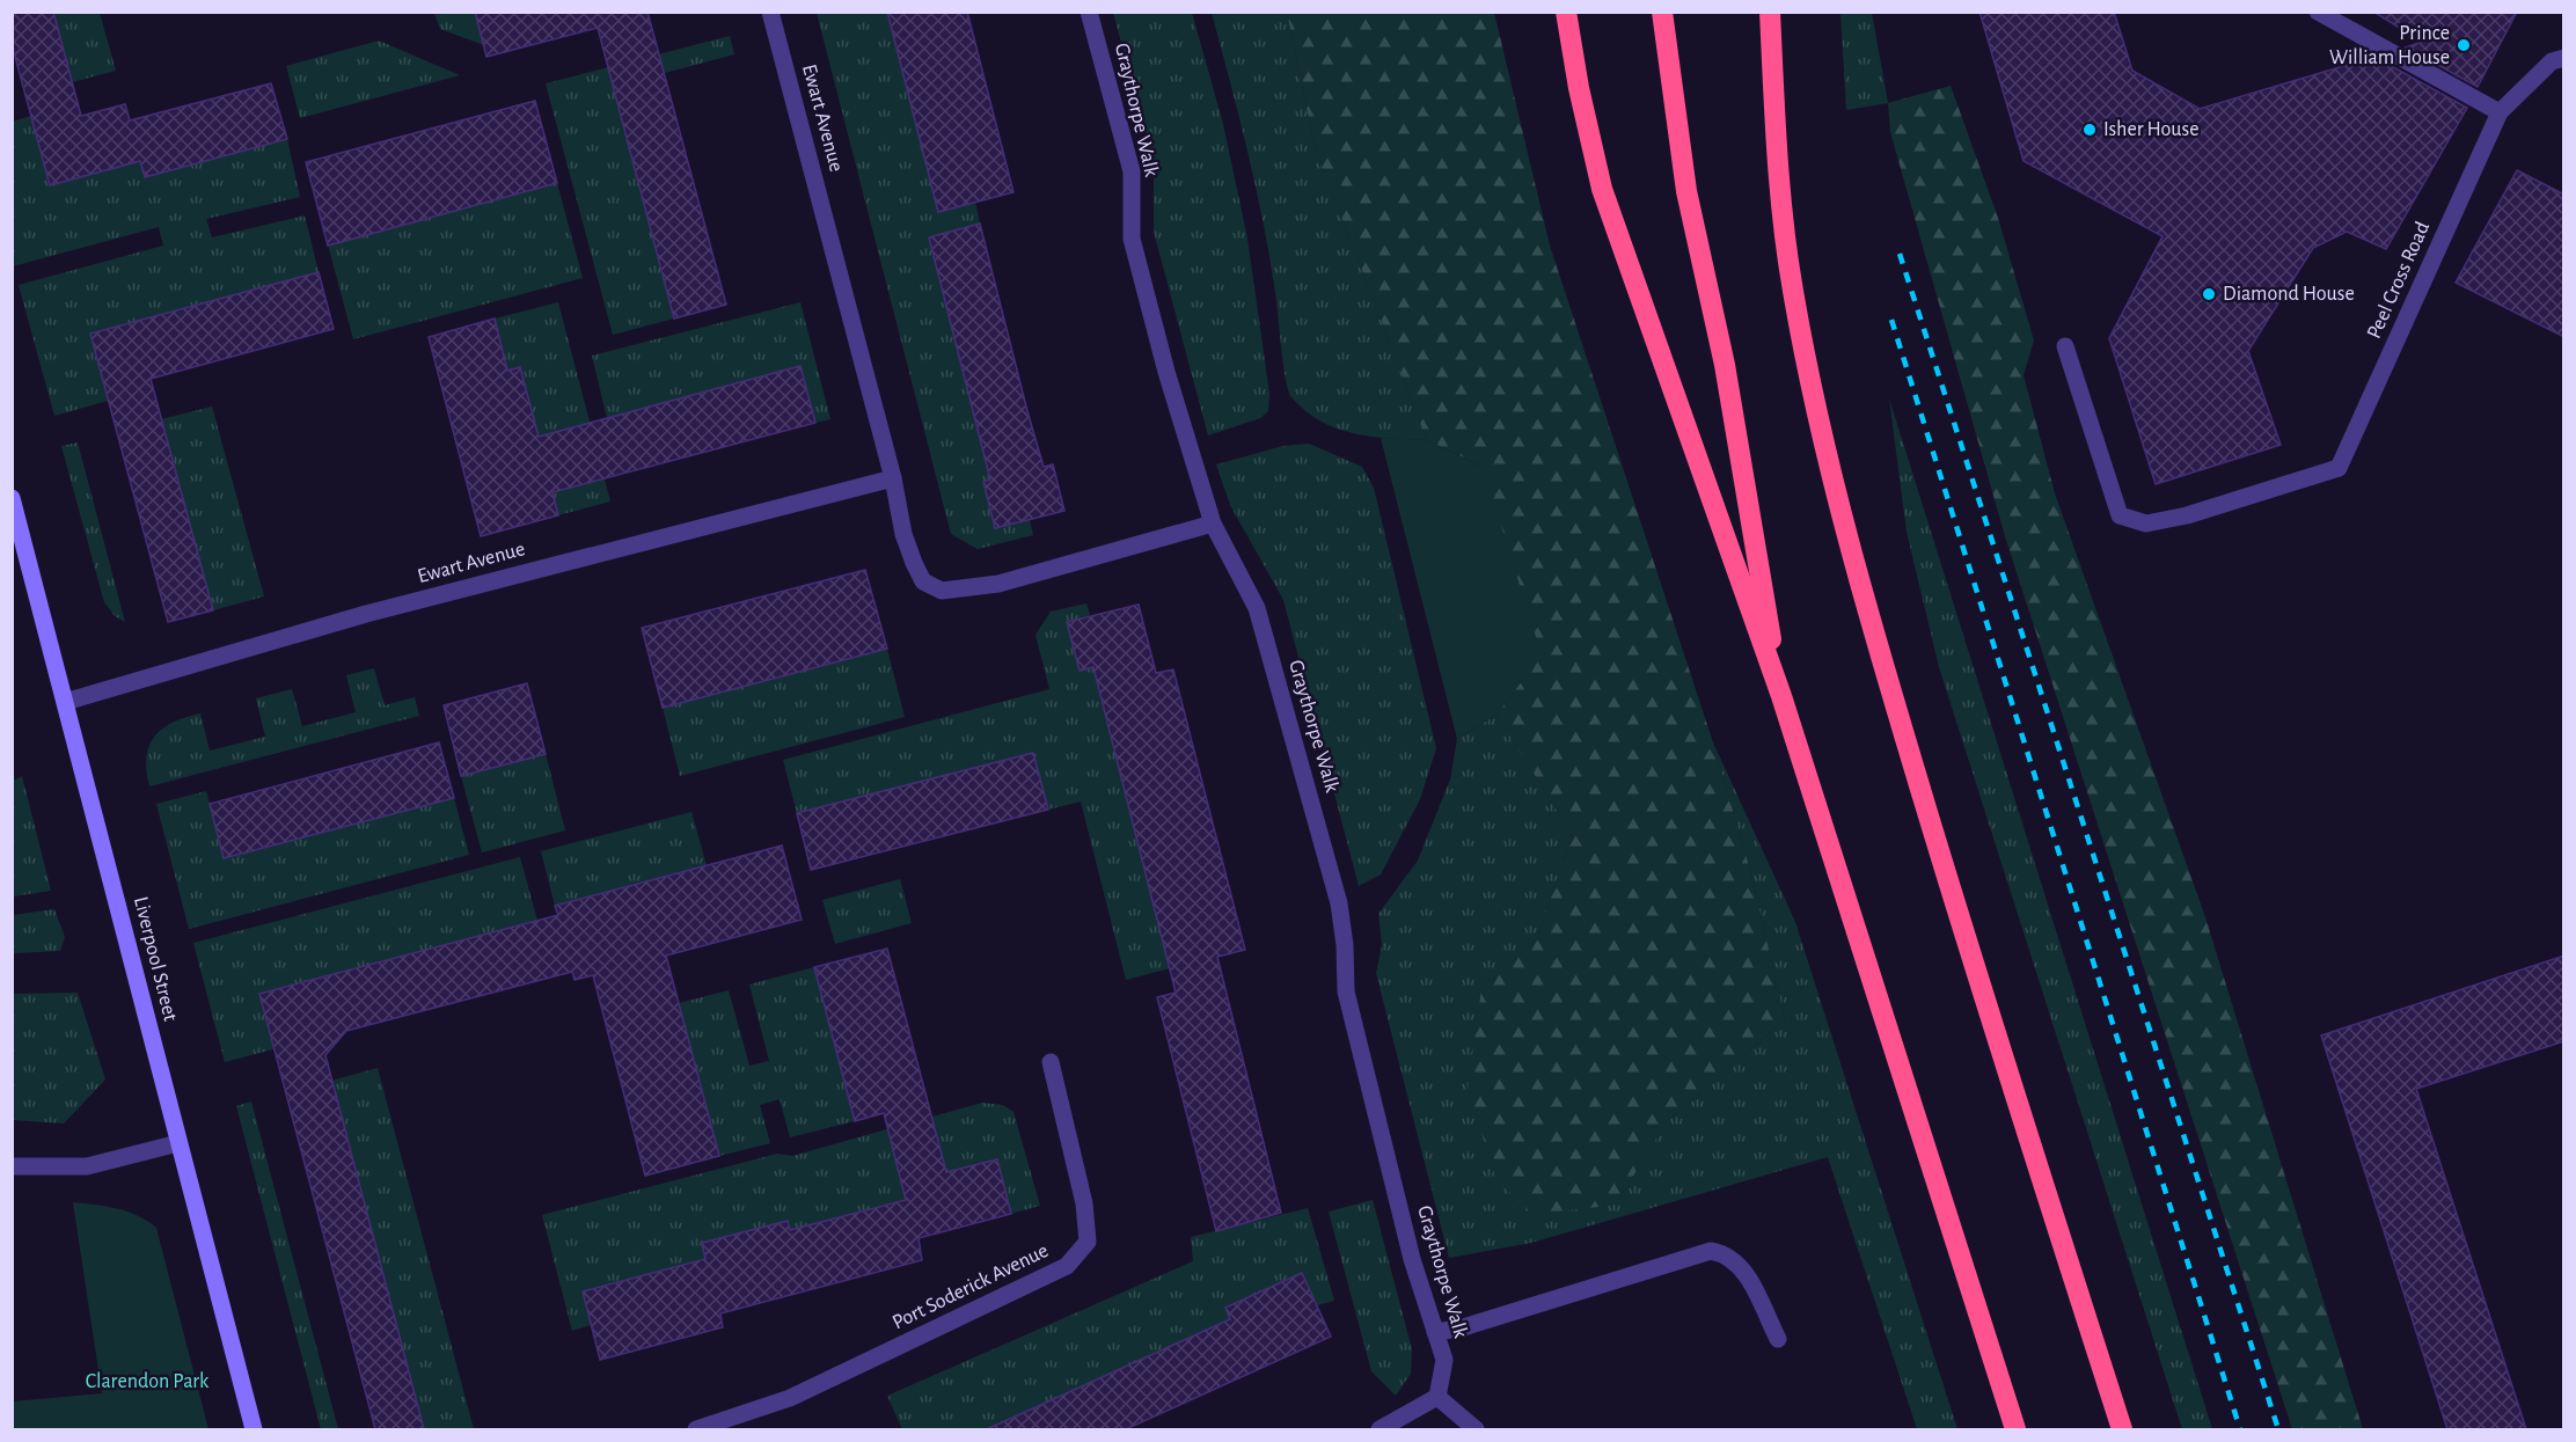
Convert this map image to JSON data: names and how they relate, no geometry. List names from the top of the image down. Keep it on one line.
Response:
{"streets":{"street":["Graythorpe Walk","Ewart Avenue","Peel Cross Road","Liverpool Street","Port Soderick Avenue"]},"crossings":[["Graythorpe Walk","Ewart Avenue"],["Ewart Avenue","Liverpool Street"]],"parks":["Clarendon Park"],"places":["Prince William House","Isher House","Diamond House"]}
